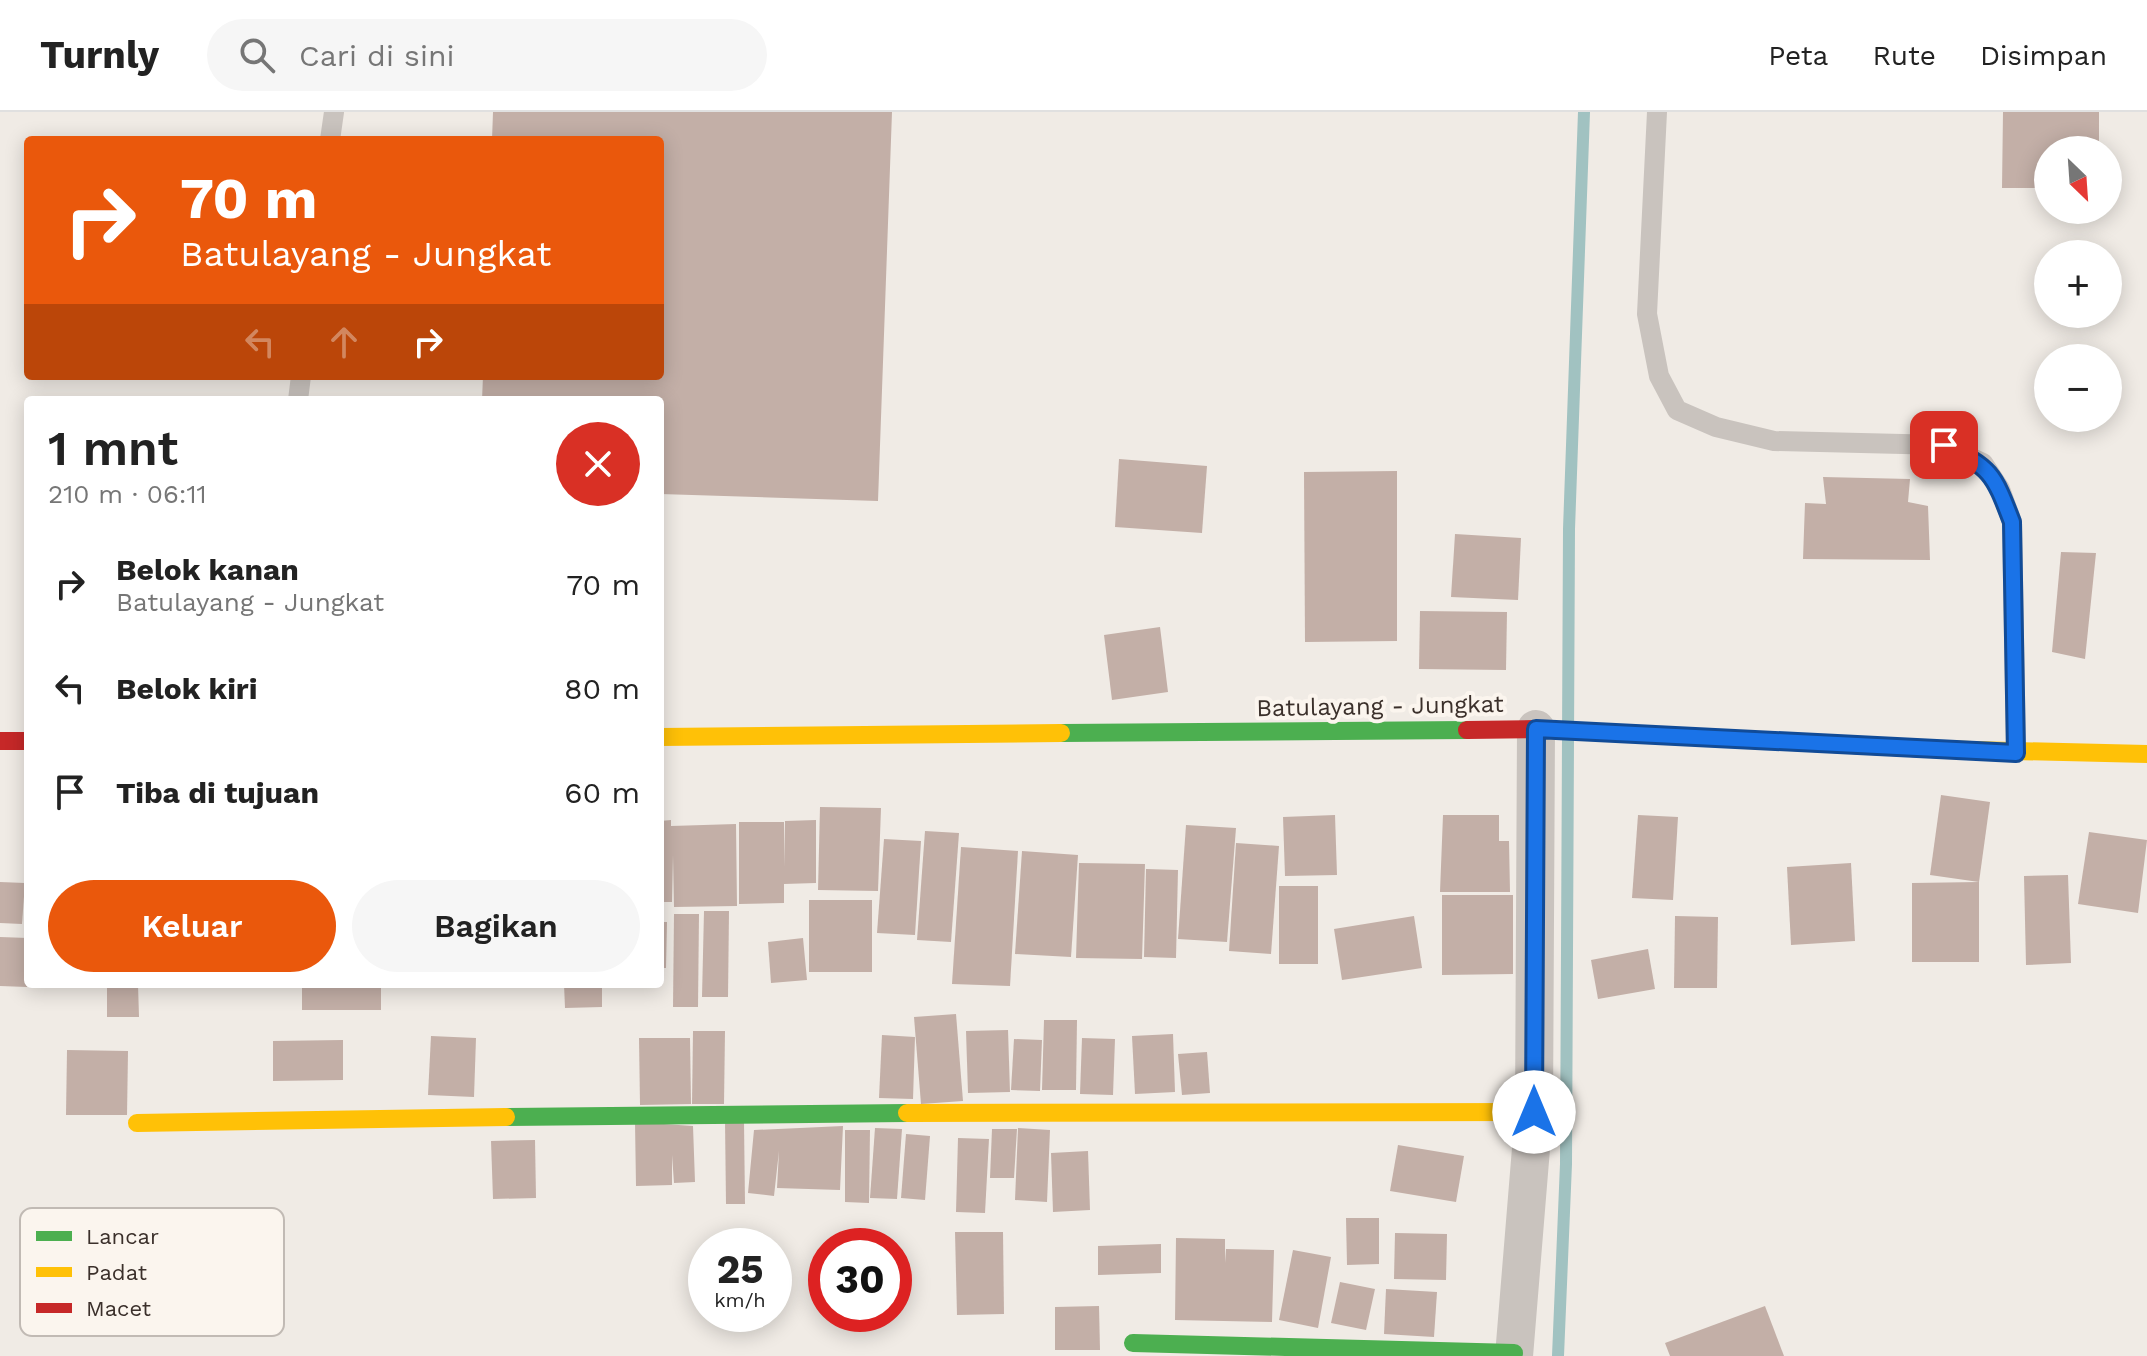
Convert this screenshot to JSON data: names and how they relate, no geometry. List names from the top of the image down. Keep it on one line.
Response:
{"streets":{"main road":["Batulayang - Jungkat"]},"legend":["Lancar","Padat","Macet"],"north":"bottom right","page":{"header":"Turnly","search":"Cari di sini","nav":["Peta","Rute","Disimpan"],"map_buttons":["+","−"],"turn":["70 m","Batulayang - Jungkat"],"heading":["1 mnt","210 m · 06:11"],"list":[{"name":"Belok kanan","note":"Batulayang - Jungkat","value":"70 m"},{"name":"Belok kiri","value":"80 m"},{"name":"Tiba di tujuan","value":"60 m"}],"buttons":["Keluar","Bagikan"],"speed":"25 km/h","limit":"30"}}
